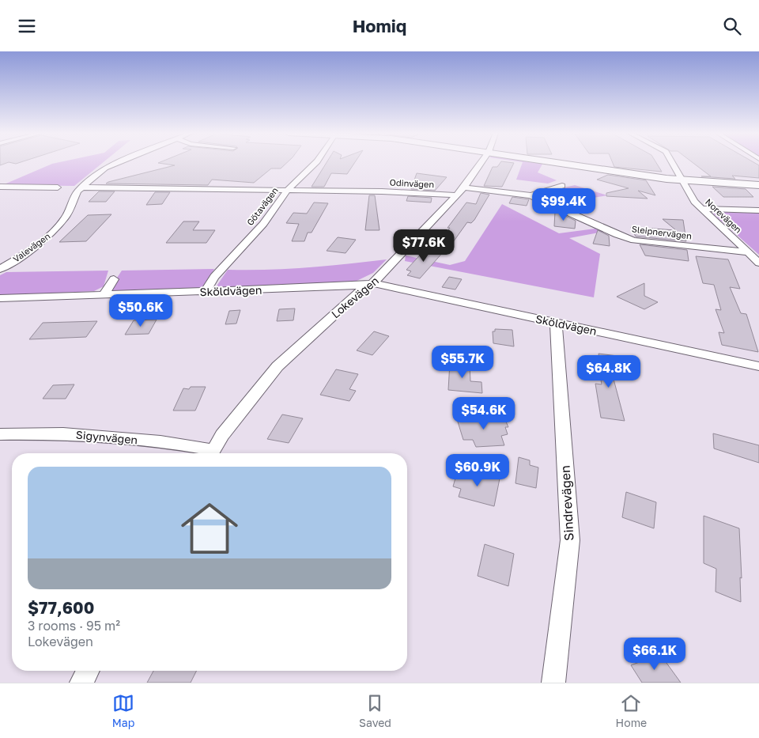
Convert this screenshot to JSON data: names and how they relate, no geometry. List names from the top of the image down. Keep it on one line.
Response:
{"streets":{"street":["Odinvägen","Götavägen","Norevägen","Sleipnervägen","Valevägen","Sköldvägen","Lokevägen","Sigynvägen","Sindrevägen"]},"crossings":[["Odinvägen","Götavägen"],["Odinvägen","Valevägen"],["Odinvägen","Lokevägen"],["Götavägen","Sköldvägen"],["Norevägen","Sleipnervägen"],["Sleipnervägen","Lokevägen"],["Sköldvägen","Lokevägen"],["Sköldvägen","Sindrevägen"]],"page":{"header":"Homiq","price":["$99.4K","$77.6K","$50.6K","$55.7K","$64.8K","$54.6K","$60.9K","$66.1K"],"list":[{"name":"$77,600","note":"3 rooms · 95 m² · Lokevägen"}],"tabs":["Map","Saved","Home"]}}
